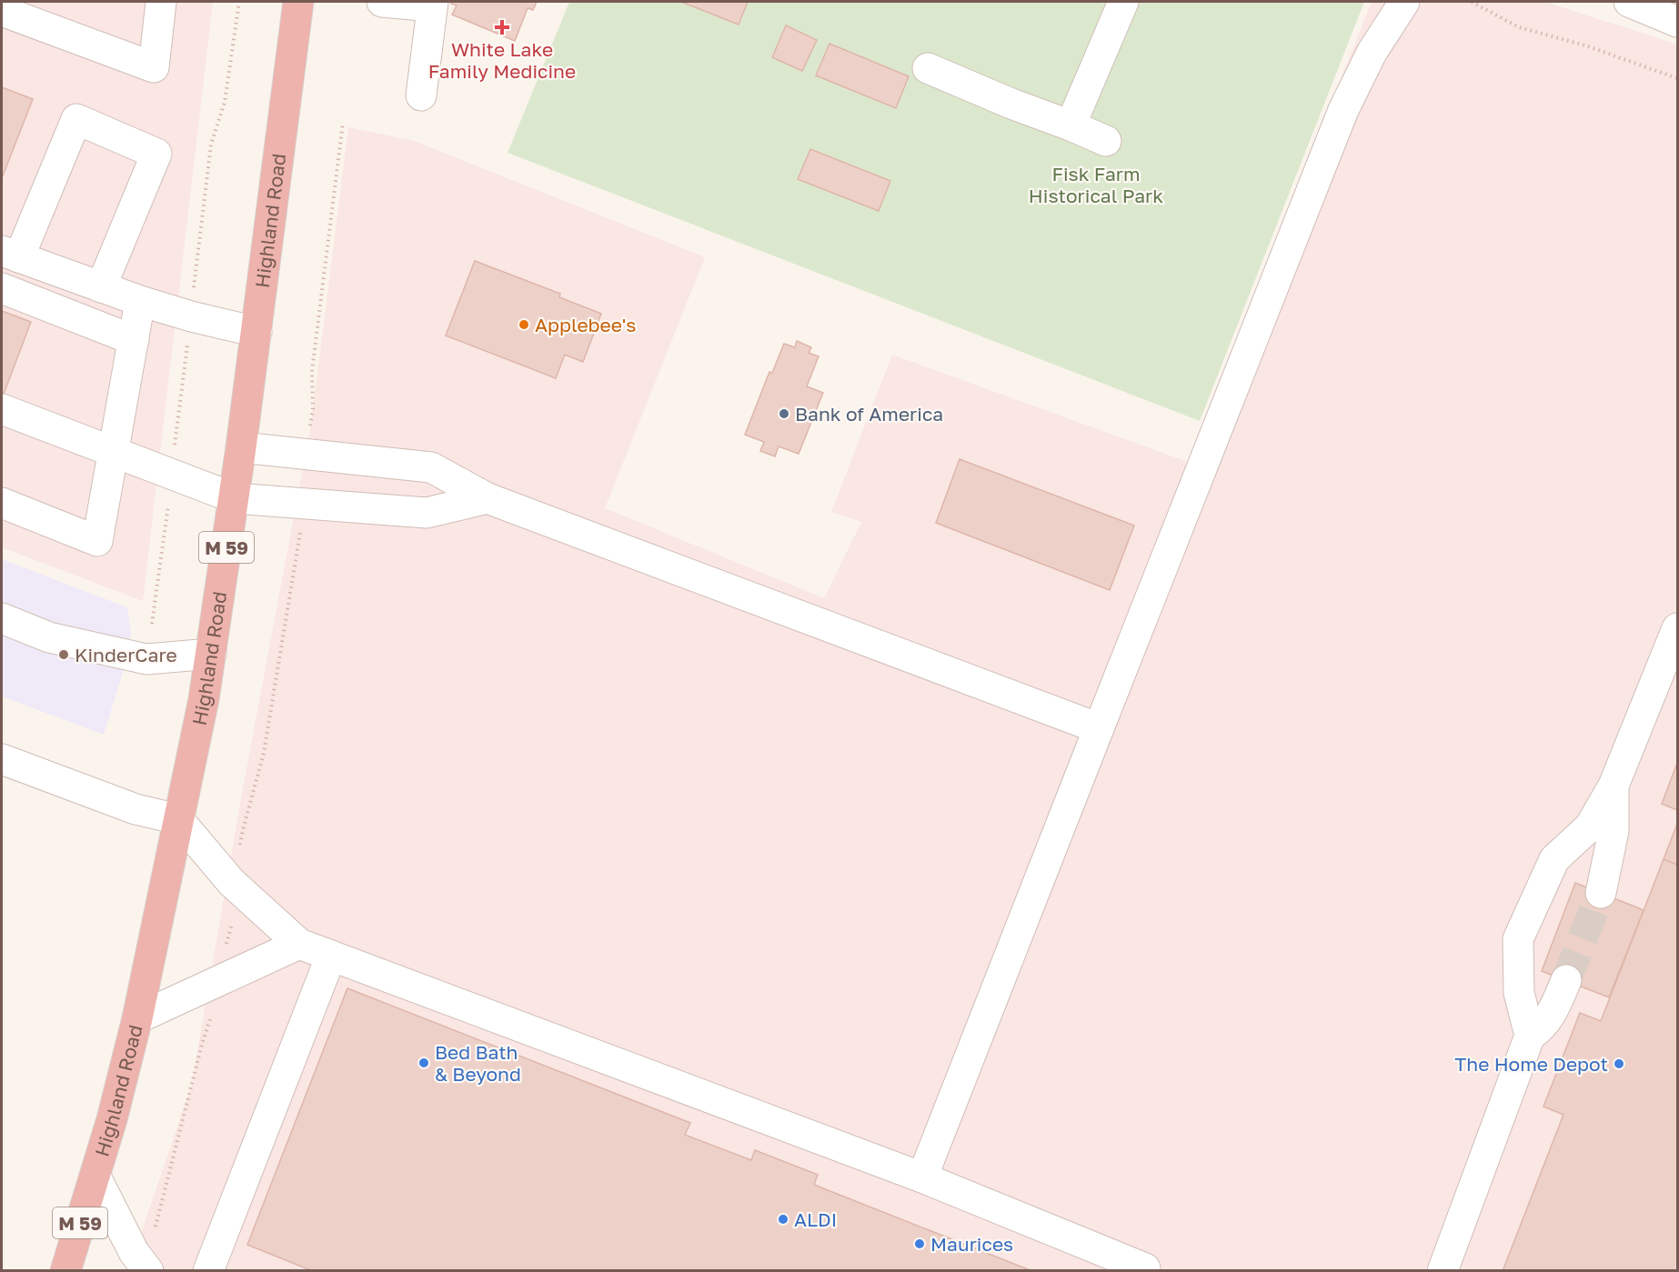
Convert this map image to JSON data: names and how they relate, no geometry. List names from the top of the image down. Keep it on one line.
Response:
{"streets":{"highway":["Highland Road","M 59"]},"parks":["Fisk Farm Historical Park"],"places":{"health":["White Lake Family Medicine"],"other":["Applebee's","Bank of America","KinderCare","Bed Bath & Beyond","The Home Depot","ALDI","Maurices"]}}
